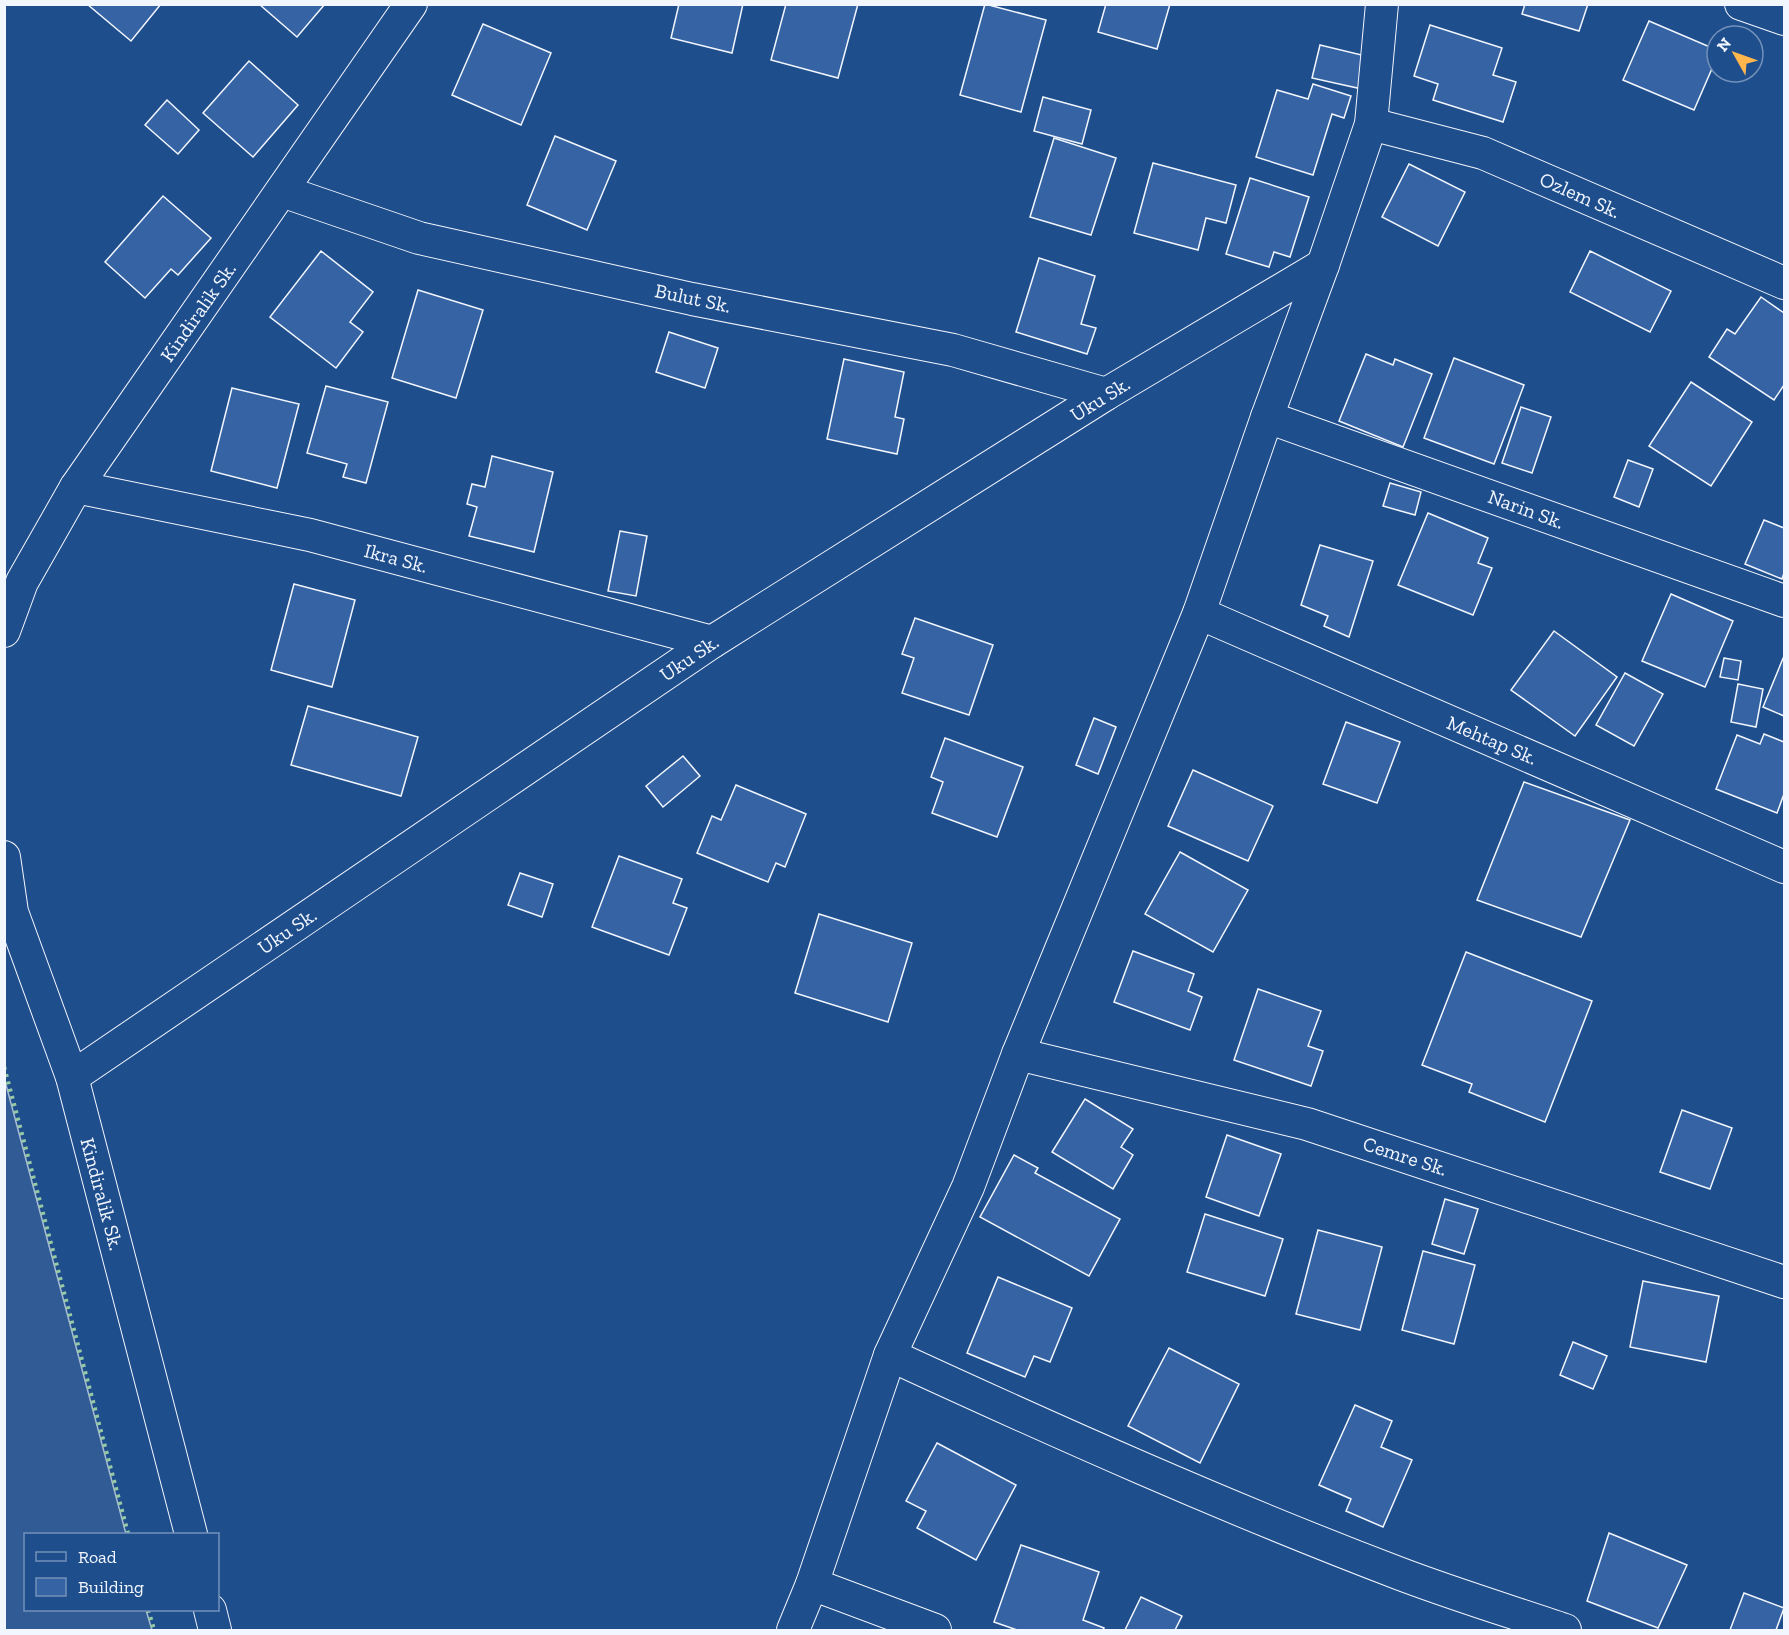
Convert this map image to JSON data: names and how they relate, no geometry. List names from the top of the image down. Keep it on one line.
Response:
{"streets":{"street":["Ozlem Sk.","Bulut Sk.","Kindiralik Sk.","Uku Sk.","Narin Sk.","Ikra Sk.","Mehtap Sk.","Cemre Sk."]},"crossings":[["Bulut Sk.","Kindiralik Sk."],["Bulut Sk.","Uku Sk."],["Kindiralik Sk.","Uku Sk."],["Kindiralik Sk.","Ikra Sk."],["Uku Sk.","Ikra Sk."]],"legend":["Road","Building"],"north":"top left"}
